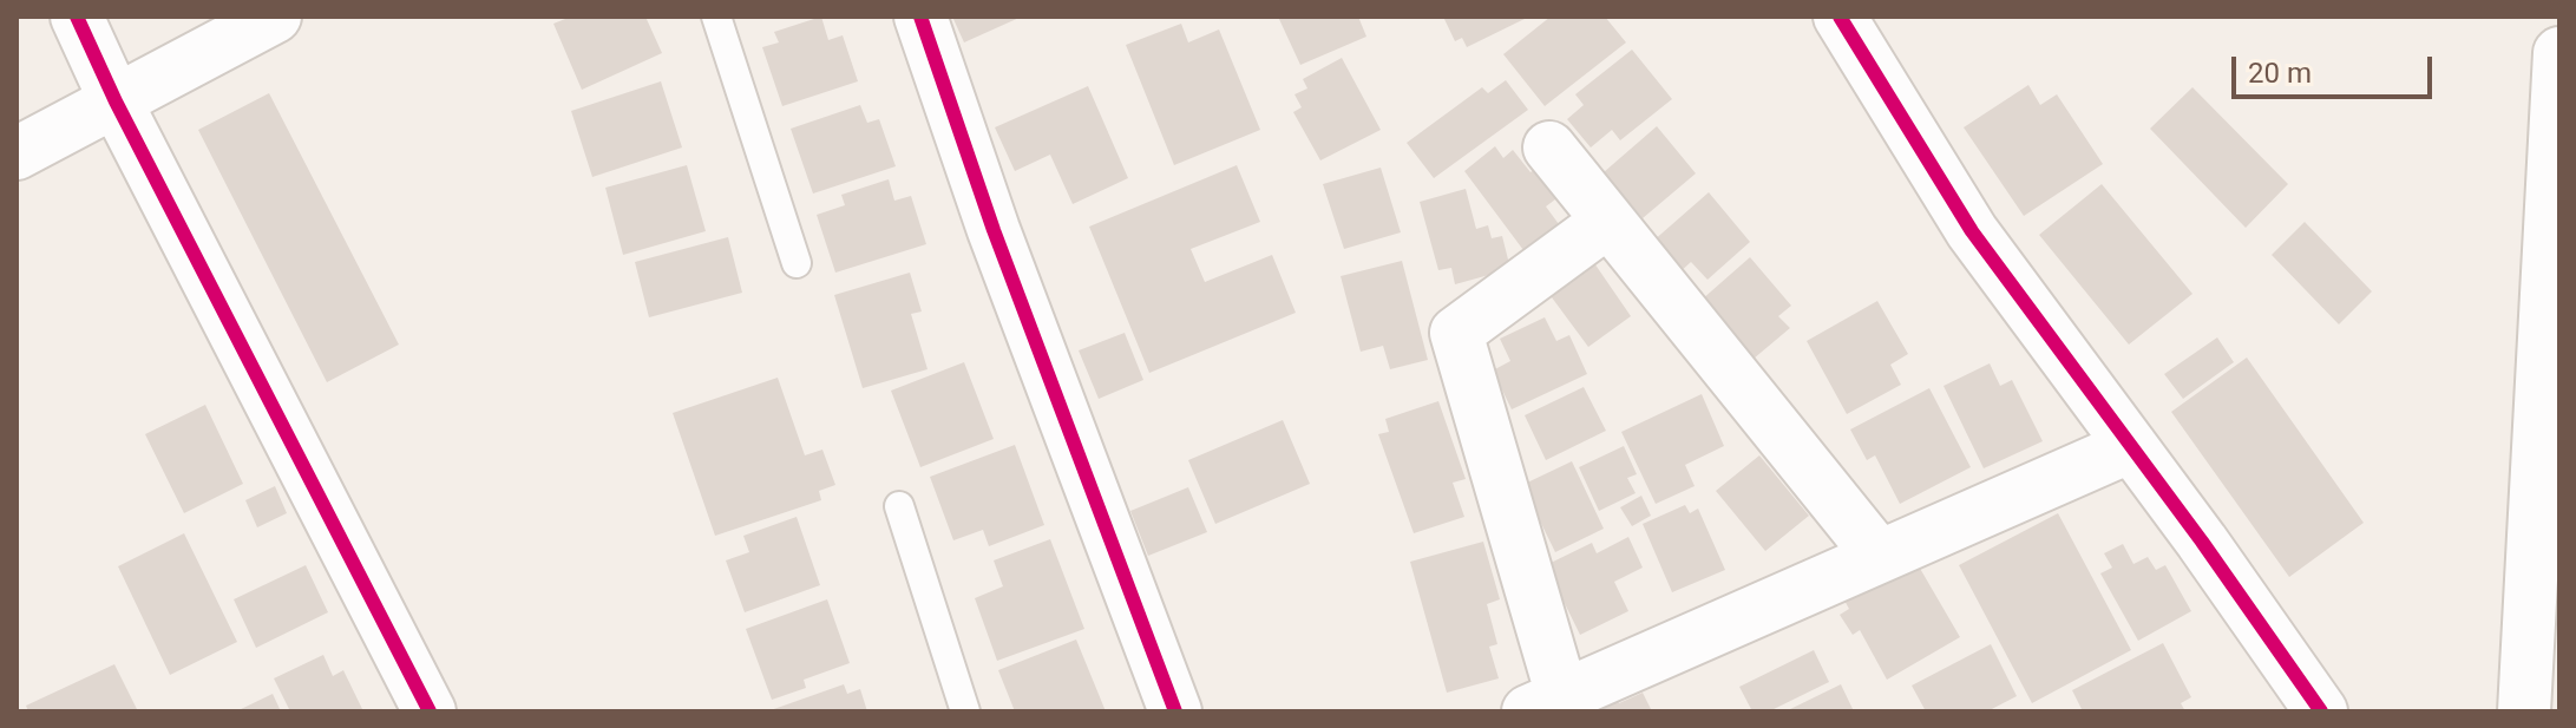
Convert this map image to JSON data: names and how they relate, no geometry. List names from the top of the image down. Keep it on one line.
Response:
{"scale_bar":"20 m"}
